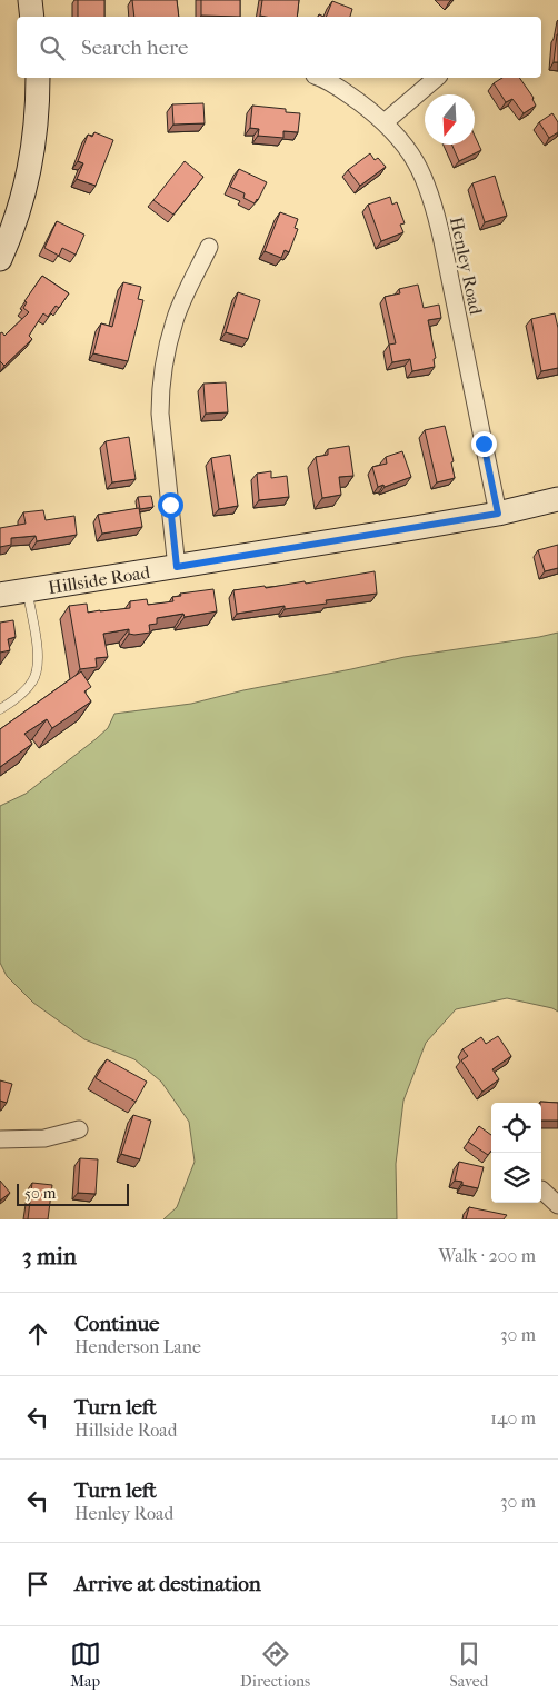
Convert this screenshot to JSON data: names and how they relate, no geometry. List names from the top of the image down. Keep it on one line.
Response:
{"streets":{"street":["Henley Road","Hillside Road"]},"crossings":[["Henley Road","Hillside Road"]],"scale_bar":"50 m","north":"bottom","page":{"search":"Search here","scale":"50 m","heading":["3 min","Walk · 200 m"],"list":[["Continue","Henderson Lane","30 m"],["Turn left","Hillside Road","140 m"],["Turn left","Henley Road","30 m"],"Arrive at destination"],"nav":["Map","Directions","Saved"]}}
